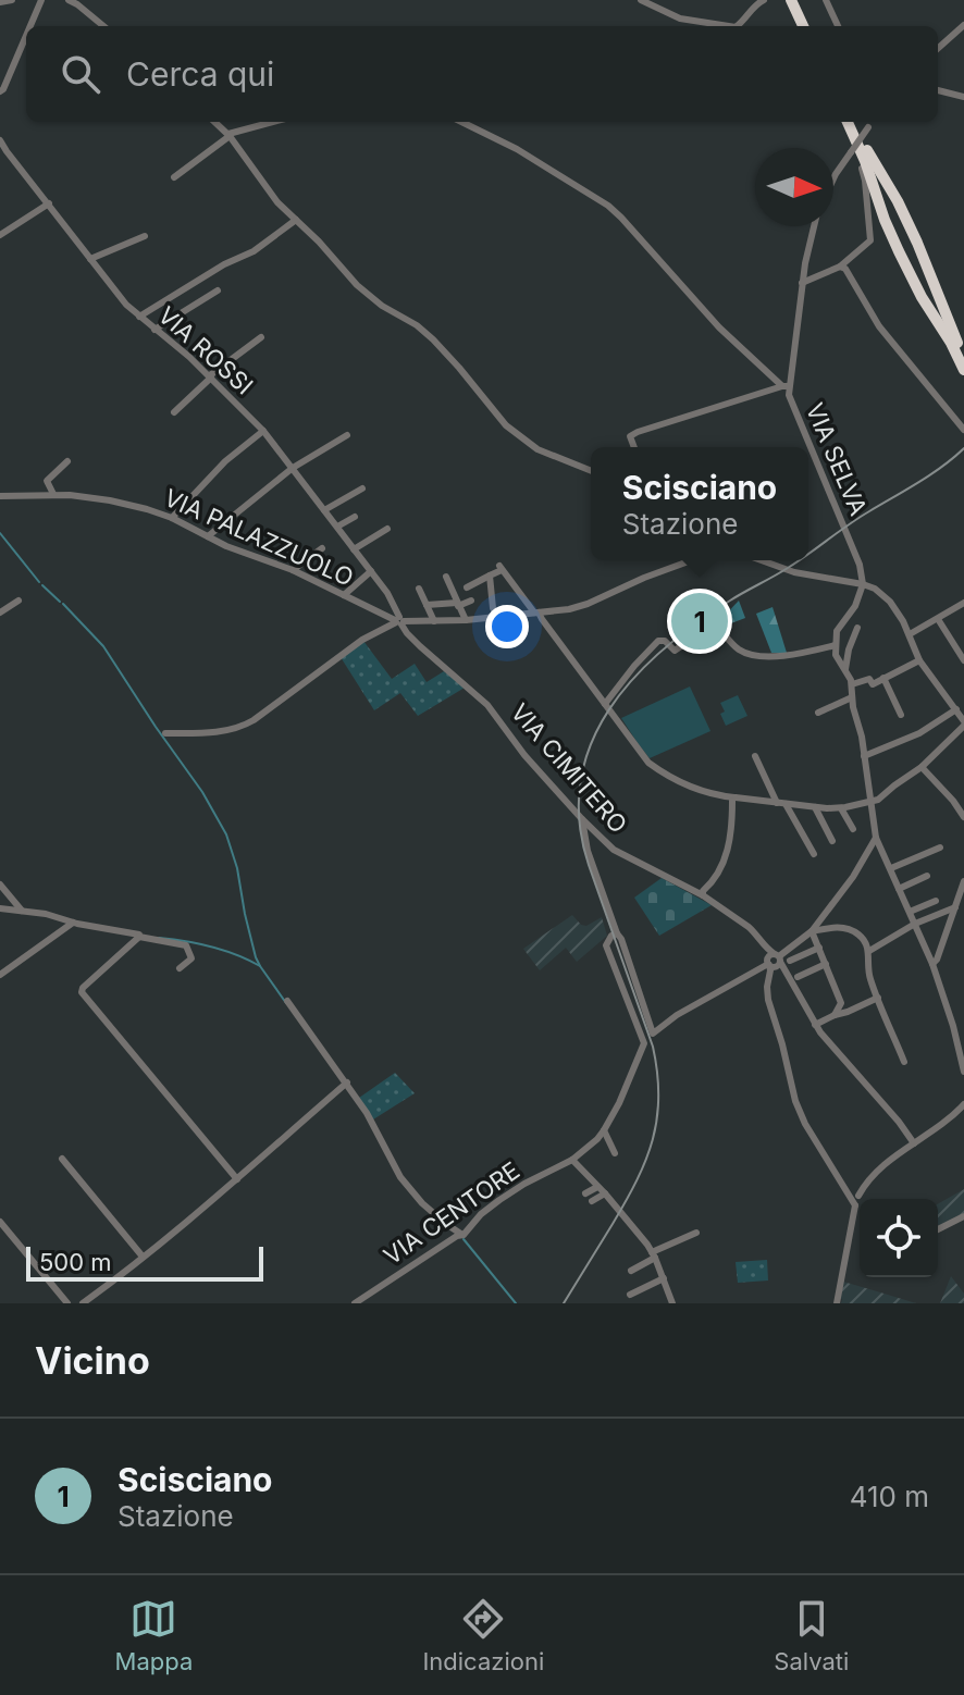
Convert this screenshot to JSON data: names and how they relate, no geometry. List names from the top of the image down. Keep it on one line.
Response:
{"streets":{"street":["VIA ROSSI","VIA SELVA","VIA PALAZZUOLO","VIA CIMITERO","VIA CENTORE"]},"crossings":[["VIA ROSSI","VIA PALAZZUOLO"],["VIA ROSSI","VIA CIMITERO"],["VIA PALAZZUOLO","VIA CIMITERO"]],"scale_bar":"500 m","north":"right","page":{"search":"Cerca qui","popup":["Scisciano","Stazione"],"pins":"1","scale":"500 m","heading":"Vicino","list":[{"mark":"1","name":"Scisciano","note":"Stazione","value":"410 m"}],"nav":["Mappa","Indicazioni","Salvati"]}}
